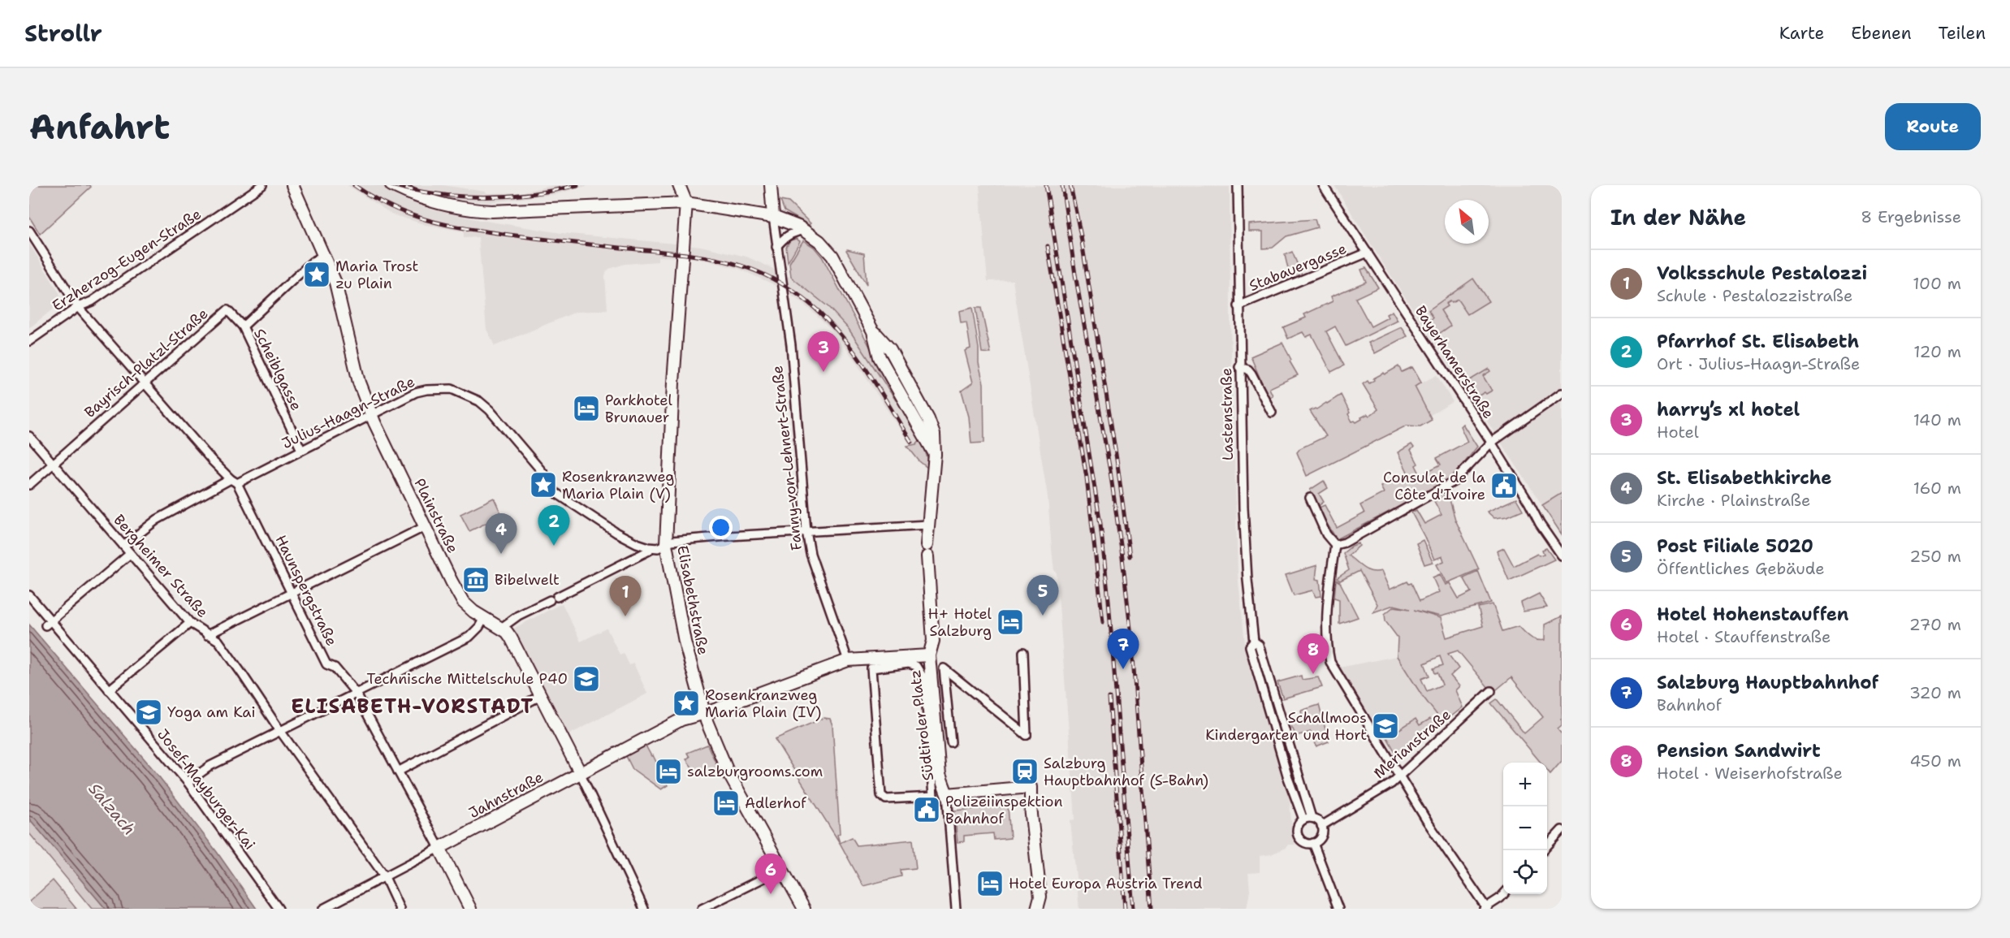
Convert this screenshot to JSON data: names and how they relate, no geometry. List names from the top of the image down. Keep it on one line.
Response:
{"streets":{"street":["Erzherzog-Eugen-Straße","Stabauergasse","Bayerhamerstraße","Bayrisch-Platzl-Straße","Scheiblgasse","Julius-Haagn-Straße","Lastenstraße","Fanny-von-Lehnert-Straße","Plainstraße","Bergheimer Straße","Haunspergstraße","Elisabethstraße","Südtiroler Platz","Merianstraße","Josef-Mayburger-Kai","Jahnstraße"]},"crossings":[["Erzherzog-Eugen-Straße","Haunspergstraße"],["Stabauergasse","Bayerhamerstraße"],["Stabauergasse","Lastenstraße"],["Bayrisch-Platzl-Straße","Scheiblgasse"],["Bayrisch-Platzl-Straße","Bergheimer Straße"],["Bayrisch-Platzl-Straße","Haunspergstraße"],["Scheiblgasse","Julius-Haagn-Straße"],["Julius-Haagn-Straße","Fanny-von-Lehnert-Straße"],["Julius-Haagn-Straße","Plainstraße"],["Julius-Haagn-Straße","Bergheimer Straße"],["Julius-Haagn-Straße","Haunspergstraße"],["Julius-Haagn-Straße","Elisabethstraße"],["Julius-Haagn-Straße","Südtiroler Platz"],["Lastenstraße","Merianstraße"],["Fanny-von-Lehnert-Straße","Jahnstraße"],["Plainstraße","Jahnstraße"],["Bergheimer Straße","Jahnstraße"],["Haunspergstraße","Jahnstraße"],["Elisabethstraße","Jahnstraße"],["Südtiroler Platz","Jahnstraße"]],"districts":["ELISABETH-VORSTADT"],"water":["Salzach"],"places":{"place":["Maria Trost zu Plain","Rosenkranzweg Maria Plain (V)","Rosenkranzweg Maria Plain (IV)"],"hotel":["Parkhotel Brunauer","H+ Hotel Salzburg","salzburgrooms.com","Adlerhof","Hotel Europa Austria Trend"],"public building":["Consulat de la Côte d'Ivoire","Polizeiinspektion Bahnhof"],"museum":["Bibelwelt"],"school or university":["Technische Mittelschule P40","Yoga am Kai","Schallmoos Kindergarten und Hort"],"station":["Salzburg Hauptbahnhof (S-Bahn)"]},"north":"top left","page":{"header":"Strollr","nav":["Karte","Ebenen","Teilen"],"buttons":"Route","title":"Anfahrt","heading":["In der Nähe","8 Ergebnisse"],"list":[{"mark":"1","name":"Volksschule Pestalozzi","note":"Schule · Pestalozzistraße","value":"100 m"},{"mark":"2","name":"Pfarrhof St. Elisabeth","note":"Ort · Julius-Haagn-Straße","value":"120 m"},{"mark":"3","name":"harry’s xl hotel","note":"Hotel","value":"140 m"},{"mark":"4","name":"St. Elisabethkirche","note":"Kirche · Plainstraße","value":"160 m"},{"mark":"5","name":"Post Filiale 5020","note":"Öffentliches Gebäude","value":"250 m"},{"mark":"6","name":"Hotel Hohenstauffen","note":"Hotel · Stauffenstraße","value":"270 m"},{"mark":"7","name":"Salzburg Hauptbahnhof","note":"Bahnhof","value":"320 m"},{"mark":"8","name":"Pension Sandwirt","note":"Hotel · Weiserhofstraße","value":"450 m"}],"pins":["3","2","4","5","1","7","8","6"],"map_buttons":["+","−"]}}
